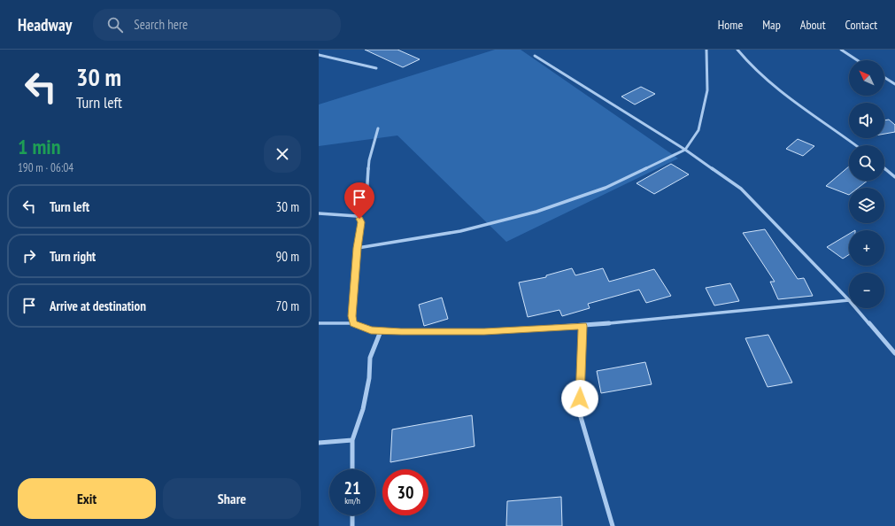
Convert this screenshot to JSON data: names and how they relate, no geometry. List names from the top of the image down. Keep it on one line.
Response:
{"north":"top left","page":{"header":"Headway","search":"Search here","nav":["Home","Map","About","Contact"],"turn":["30 m","Turn left"],"map_buttons":["+","−"],"heading":["1 min","190 m · 06:04"],"list":[{"name":"Turn left","value":"30 m"},{"name":"Turn right","value":"90 m"},{"name":"Arrive at destination","value":"70 m"}],"speed":"21 km/h","limit":"30","buttons":["Exit","Share"]}}
